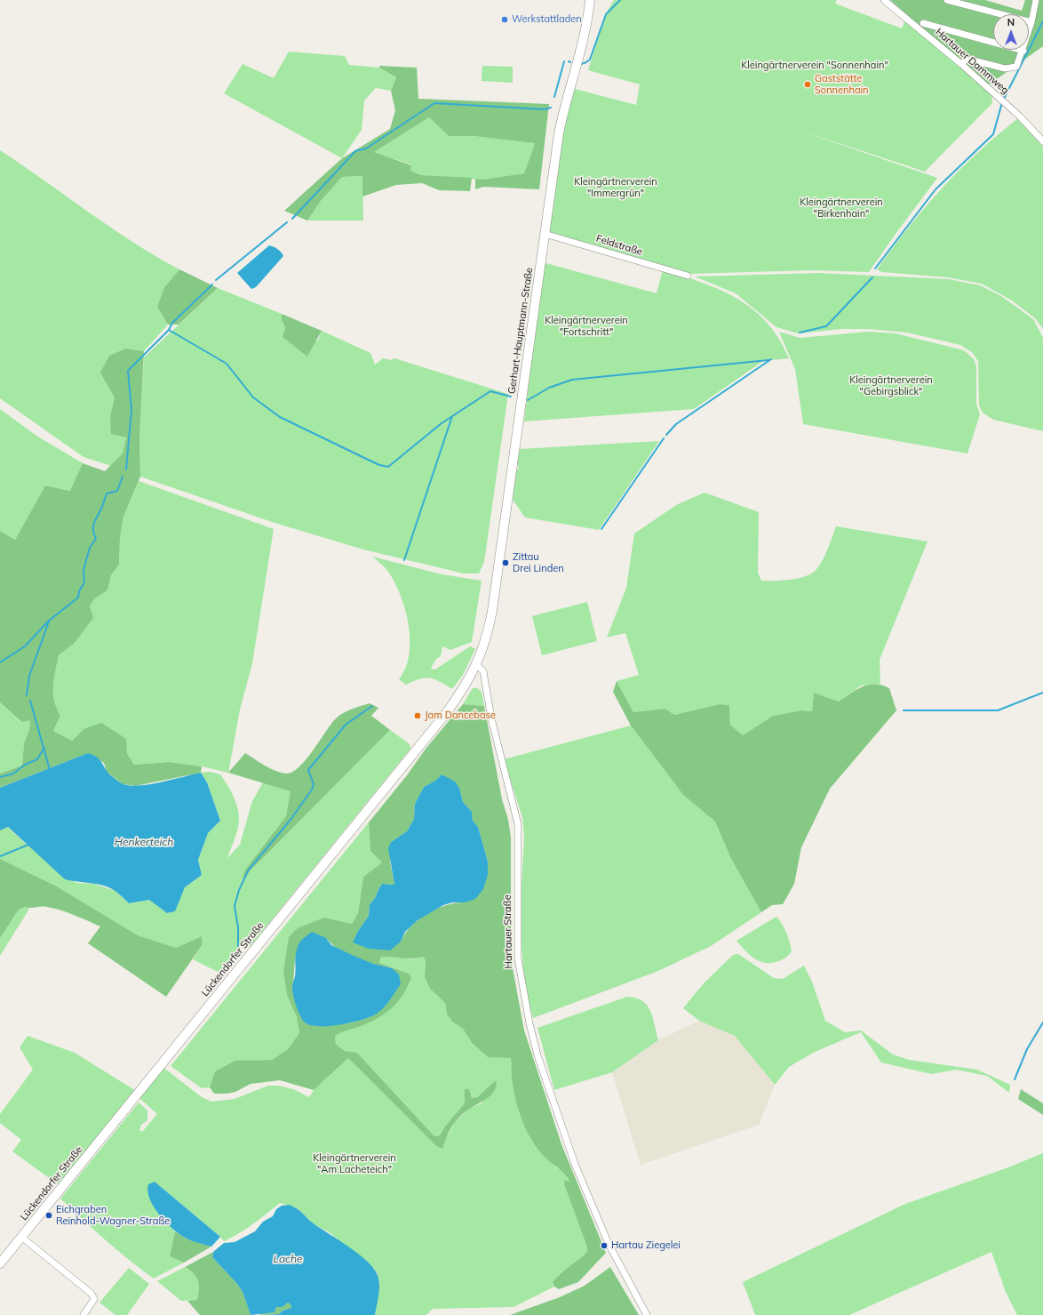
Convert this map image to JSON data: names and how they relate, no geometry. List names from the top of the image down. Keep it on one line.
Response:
{"streets":{"main road":["Gerhart-Hauptmann-Straße","Lückendorfer Straße"],"street":["Hartauer Dammweg","Feldstraße","Hartauer Straße"]},"crossings":[["Feldstraße","Gerhart-Hauptmann-Straße"],["Gerhart-Hauptmann-Straße","Hartauer Straße"],["Gerhart-Hauptmann-Straße","Lückendorfer Straße"],["Hartauer Straße","Lückendorfer Straße"]],"water":["Henkerteich","Lache"],"parks":["Kleingärtnerverein \"Sonnenhain\"","Kleingärtnerverein \"Immergrün\"","Kleingärtnerverein \"Birkenhain\"","Kleingärtnerverein \"Fortschritt\"","Kleingärtnerverein \"Gebirgsblick\"","Kleingärtnerverein \"Am Lacheteich\""],"places":["Werkstattladen","Gaststätte Sonnenhain","Zittau Drei Linden","Jam Dancebase","Eichgraben Reinhold-Wagner-Straße","Hartau Ziegelei"],"north":"top"}
